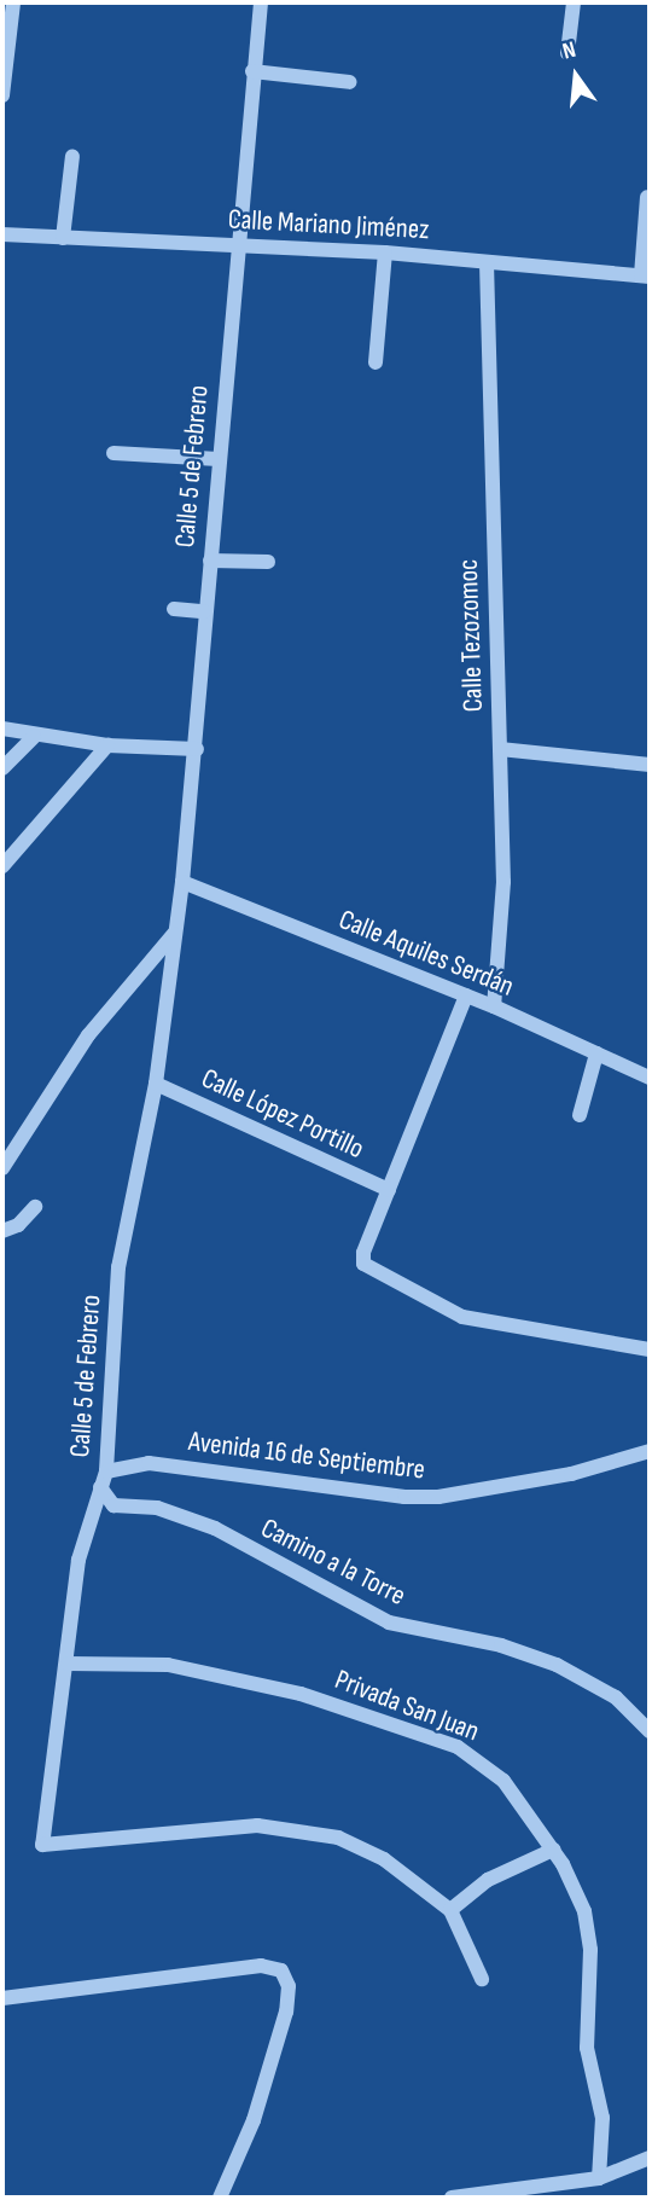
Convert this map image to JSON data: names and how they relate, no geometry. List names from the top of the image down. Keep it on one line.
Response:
{"streets":{"street":["Calle Mariano Jiménez","Calle 5 de Febrero","Calle Tezozomoc","Calle Aquiles Serdán","Calle López Portillo","Avenida 16 de Septiembre","Camino a la Torre","Privada San Juan"]},"crossings":[["Calle Mariano Jiménez","Calle 5 de Febrero"],["Calle Mariano Jiménez","Calle Tezozomoc"],["Calle 5 de Febrero","Calle Aquiles Serdán"],["Calle 5 de Febrero","Calle López Portillo"],["Calle 5 de Febrero","Avenida 16 de Septiembre"],["Calle 5 de Febrero","Camino a la Torre"],["Calle 5 de Febrero","Privada San Juan"],["Calle Tezozomoc","Calle Aquiles Serdán"]],"north":"top"}
